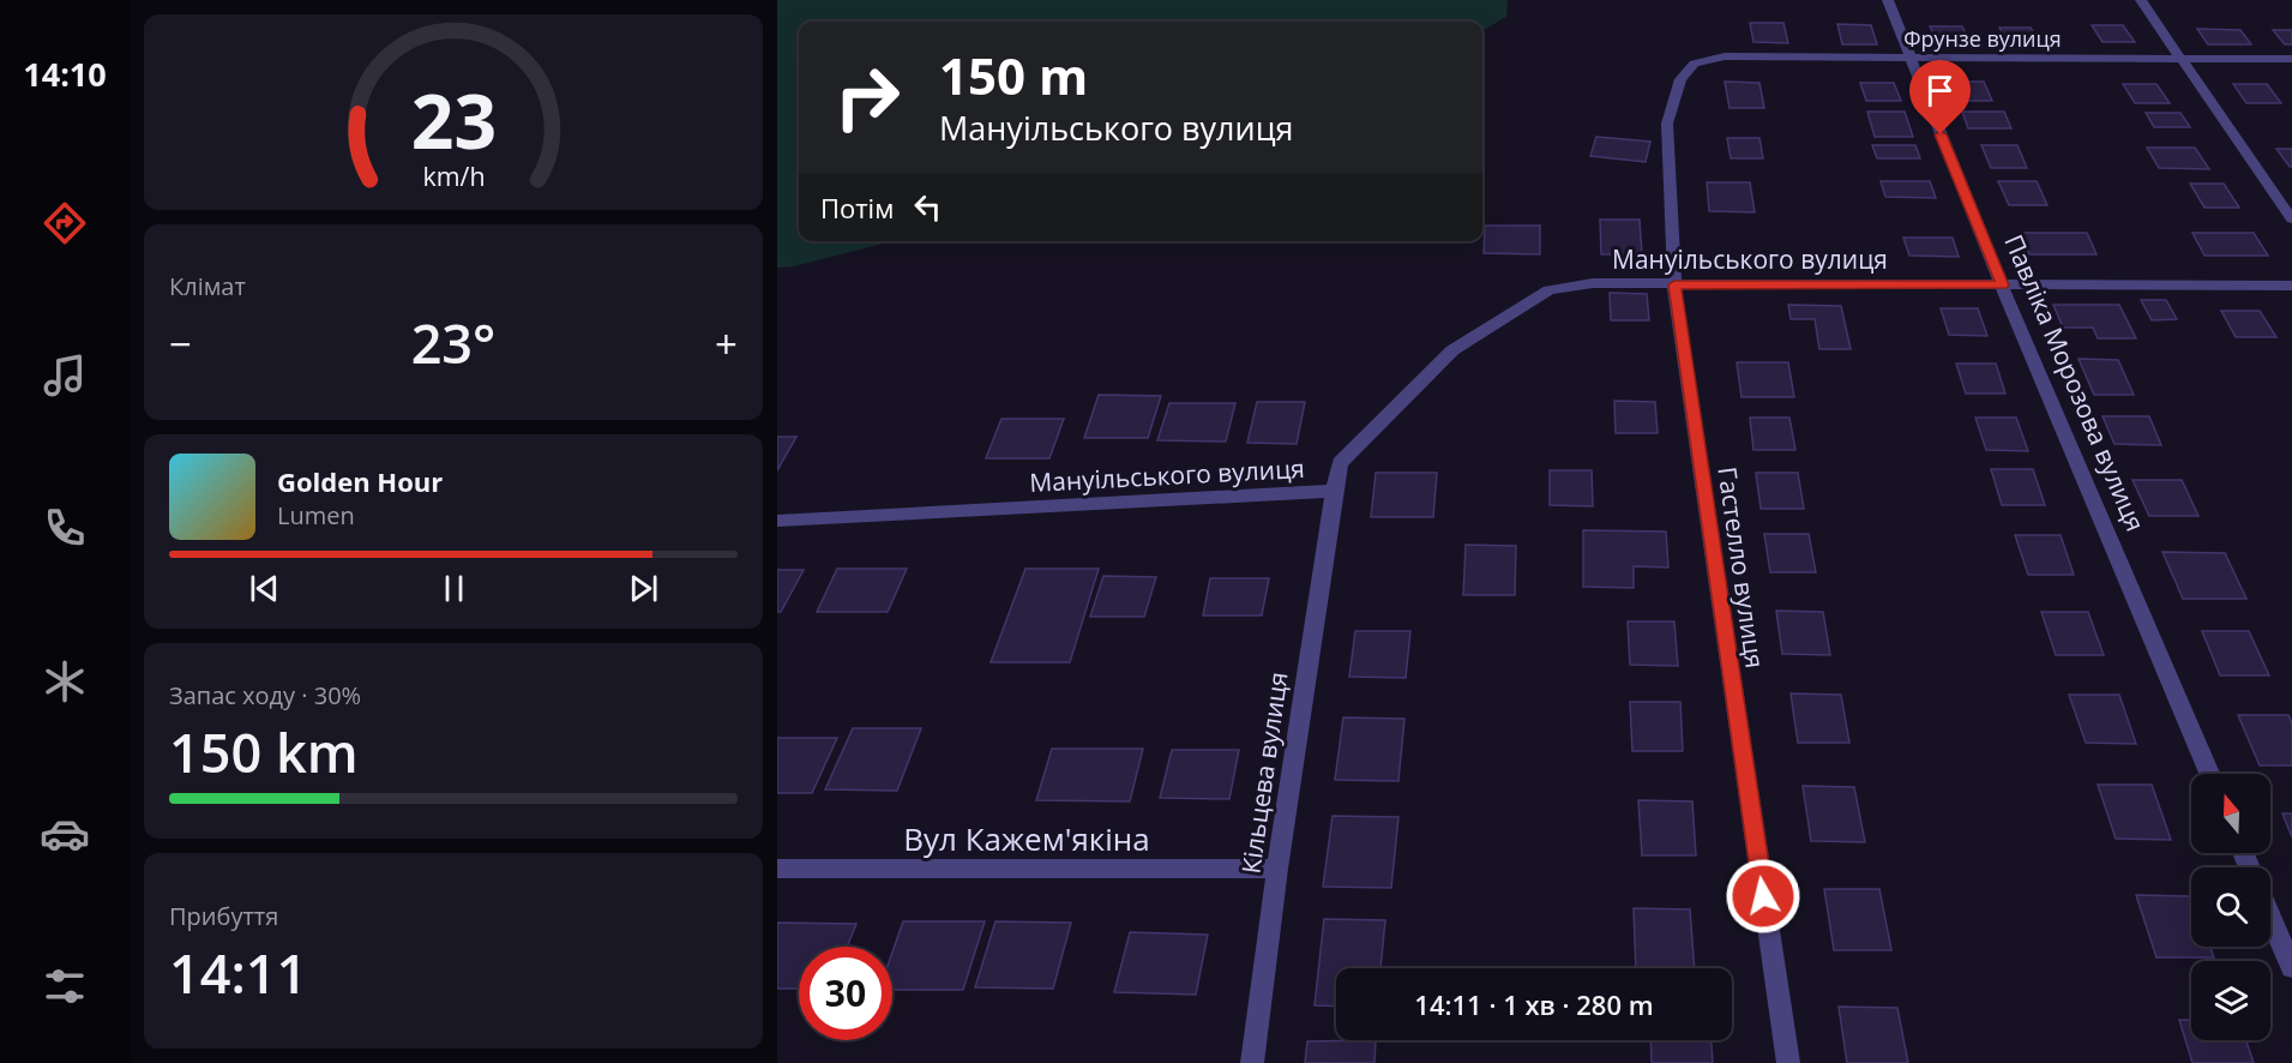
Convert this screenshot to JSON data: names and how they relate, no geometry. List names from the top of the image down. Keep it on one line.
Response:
{"streets":{"street":["Фрунзе вулиця","Мануільського вулиця","Павліка Морозова вулиця","Гастелло вулиця","Кільцева вулиця","Вул Кажем'якіна"]},"crossings":[["Фрунзе вулиця","Павліка Морозова вулиця"],["Фрунзе вулиця","Гастелло вулиця"],["Мануільського вулиця","Павліка Морозова вулиця"],["Мануільського вулиця","Гастелло вулиця"],["Мануільського вулиця","Кільцева вулиця"],["Кільцева вулиця","Вул Кажем'якіна"]],"north":"top","page":{"tabs":"14:10","turn":["150 m","Мануільського вулиця"],"then":"Потім","tile":["Клімат",["Запас ходу · 30%","150 km"],["Прибуття","14:11"]],"heat":["−","23°","+"],"song":["Golden Hour","Lumen"],"limit":"30","trip":"14:11 · 1 хв · 280 m","gauge":["23","km/h"]}}
